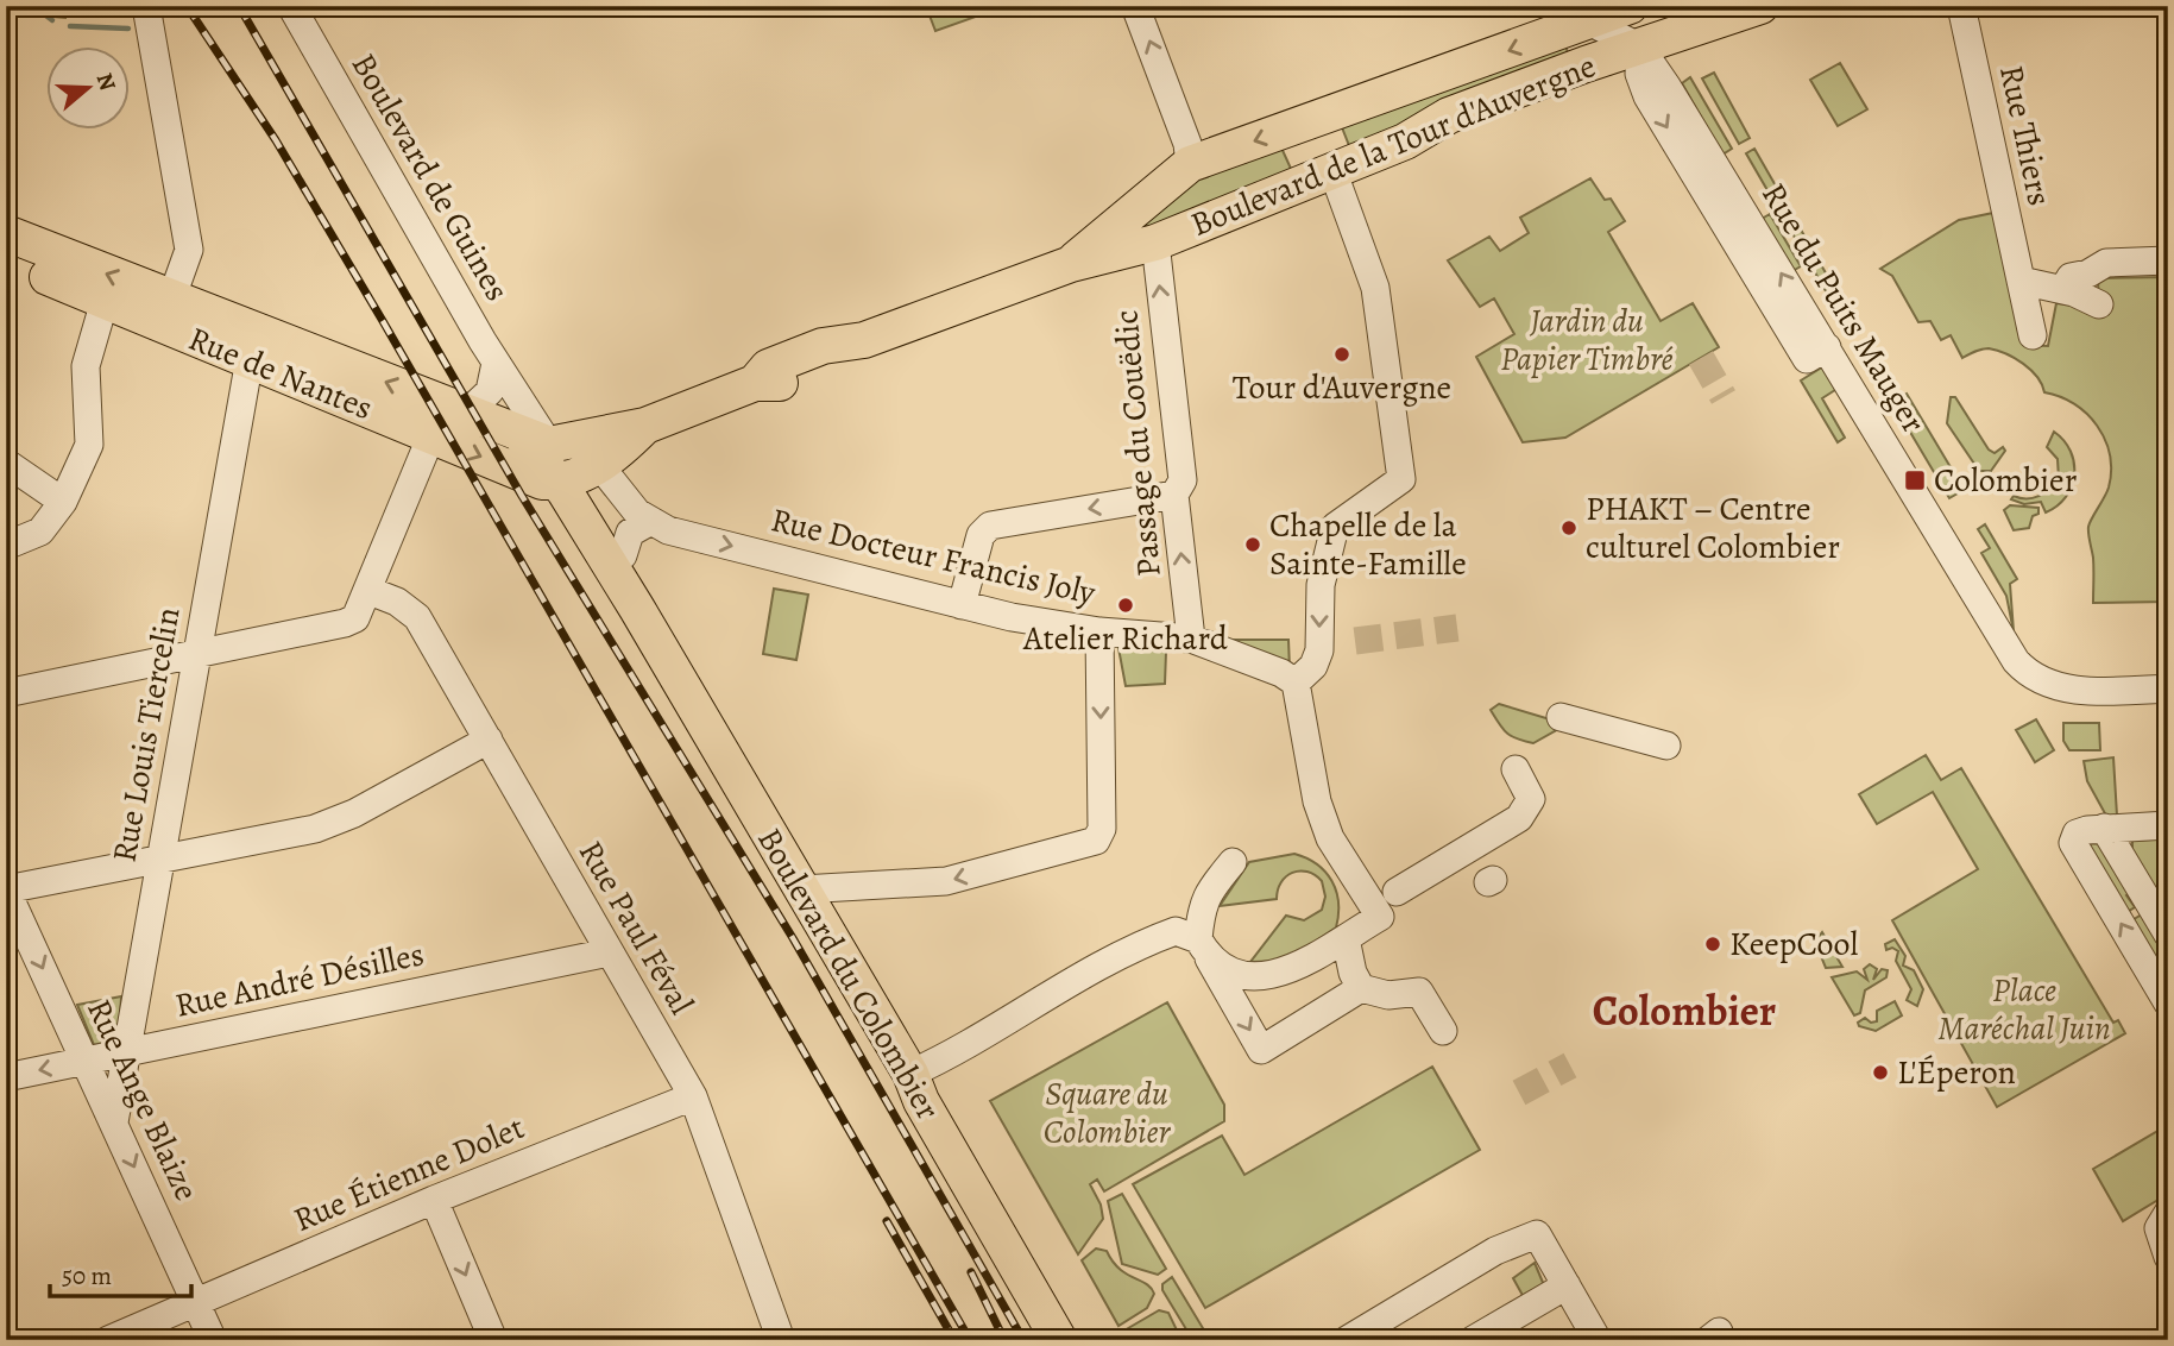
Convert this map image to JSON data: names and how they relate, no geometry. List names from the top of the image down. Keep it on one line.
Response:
{"streets":{"main road":["Boulevard de la Tour d'Auvergne","Rue de Nantes","Boulevard du Colombier"],"street":["Rue Thiers","Boulevard de Guines","Rue du Puits Mauger","Passage du Couëdic","Rue Docteur Francis Joly","Rue Louis Tiercelin","Rue Paul Féval","Rue André Désilles","Rue Ange Blaize","Rue Étienne Dolet"]},"crossings":[["Boulevard de la Tour d'Auvergne","Boulevard de Guines"],["Boulevard de la Tour d'Auvergne","Rue du Puits Mauger"],["Boulevard de la Tour d'Auvergne","Rue de Nantes"],["Boulevard de la Tour d'Auvergne","Passage du Couëdic"],["Boulevard de la Tour d'Auvergne","Rue Docteur Francis Joly"],["Boulevard de la Tour d'Auvergne","Boulevard du Colombier"],["Boulevard de Guines","Rue de Nantes"],["Rue de Nantes","Rue Docteur Francis Joly"],["Rue de Nantes","Rue Louis Tiercelin"],["Rue de Nantes","Boulevard du Colombier"],["Passage du Couëdic","Rue Docteur Francis Joly"],["Rue Docteur Francis Joly","Boulevard du Colombier"],["Rue Louis Tiercelin","Rue André Désilles"],["Rue Louis Tiercelin","Rue Ange Blaize"],["Rue Paul Féval","Rue André Désilles"],["Rue Paul Féval","Rue Étienne Dolet"],["Rue André Désilles","Rue Ange Blaize"],["Rue Ange Blaize","Rue Étienne Dolet"]],"one_way":["Passage du Couëdic","Rue Docteur Francis Joly","Rue Ange Blaize"],"districts":["Colombier"],"parks":["Jardin du Papier Timbré","Place Maréchal Juin","Square du Colombier"],"places":{"other":["Tour d'Auvergne","PHAKT – Centre culturel Colombier","Chapelle de la Sainte-Famille","Atelier Richard","KeepCool","L'Éperon"],"transit":["Colombier"]},"scale_bar":"50 m","north":"right"}
